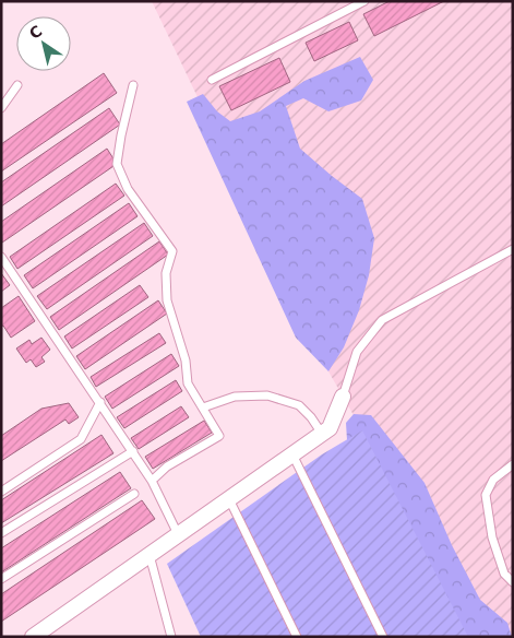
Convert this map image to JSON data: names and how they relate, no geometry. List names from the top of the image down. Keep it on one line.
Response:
{"north":"top left"}
